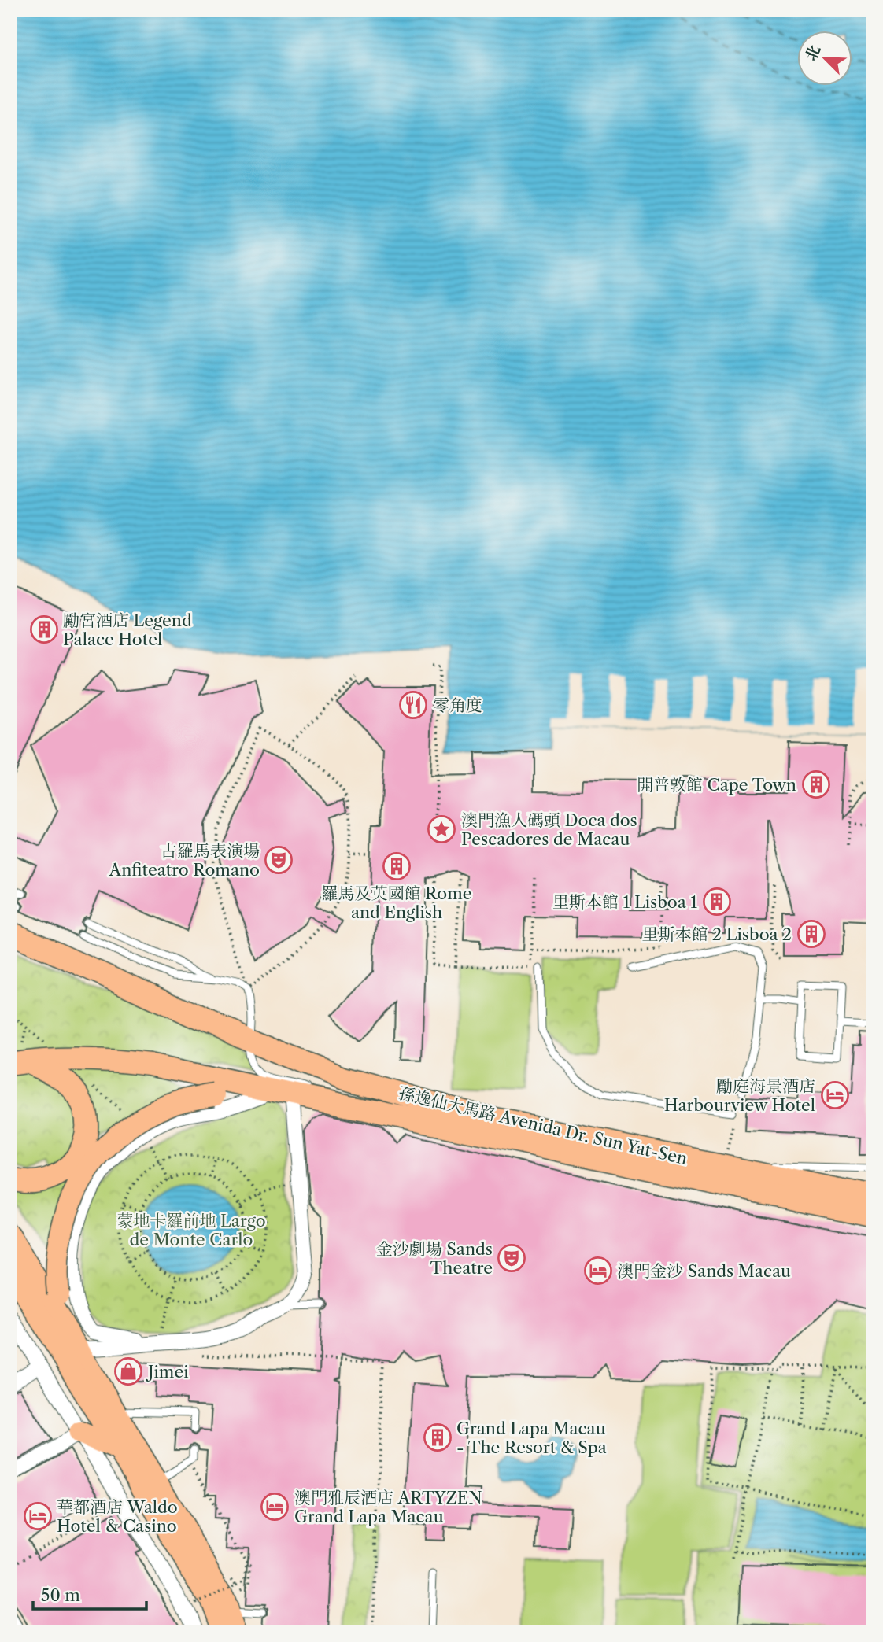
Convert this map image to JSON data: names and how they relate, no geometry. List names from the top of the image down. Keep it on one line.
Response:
{"streets":{"main road":["孫逸仙大馬路 Avenida Dr. Sun Yat-Sen"]},"parks":["蒙地卡羅前地 Largo de Monte Carlo"],"places":{"building":["勵宮酒店 Legend Palace Hotel","開普敦館 Cape Town","羅馬及英國館 Rome and English","里斯本館 1 Lisboa 1","里斯本館 2 Lisboa 2","Grand Lapa Macau - The Resort & Spa"],"restaurant":["零角度"],"place":["澳門漁人碼頭 Doca dos Pescadores de Macau"],"theatre":["古羅馬表演場 Anfiteatro Romano","金沙劇場 Sands Theatre"],"hotel":["勵庭海景酒店 Harbourview Hotel","澳門金沙 Sands Macau","澳門雅辰酒店 ARTYZEN Grand Lapa Macau","華都酒店 Waldo Hotel & Casino"],"shop":["Jimei"]},"scale_bar":"50 m","north":"top left"}
